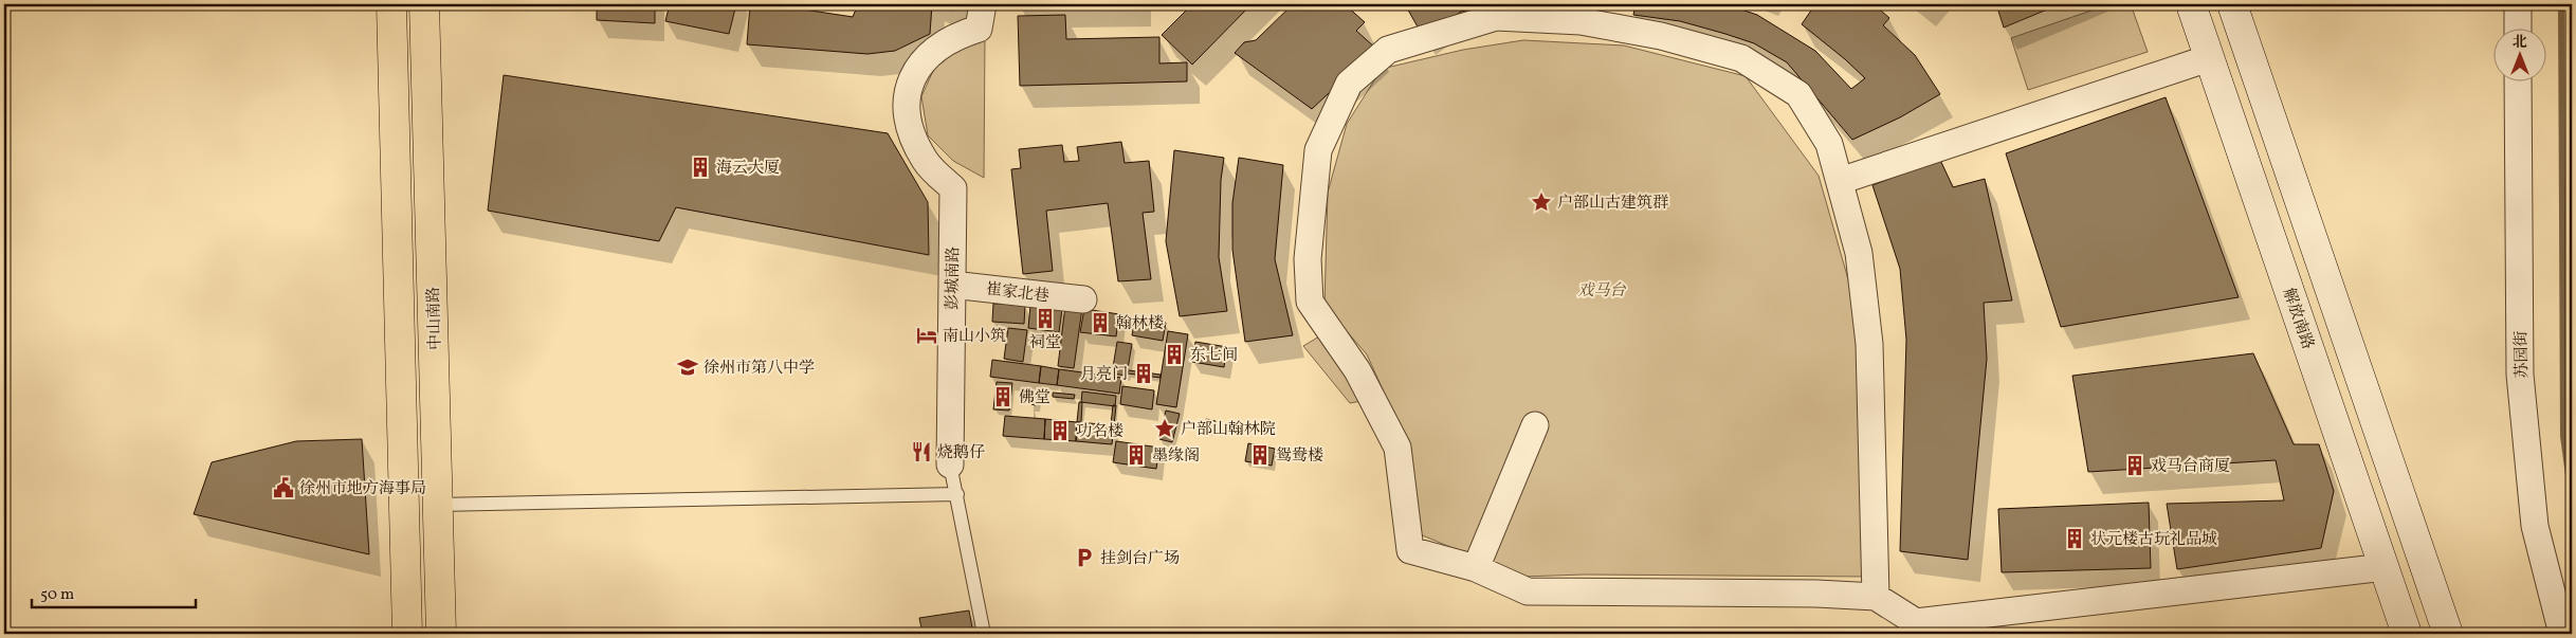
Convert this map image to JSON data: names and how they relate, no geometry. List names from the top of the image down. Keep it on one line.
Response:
{"streets":{"main road":["中山南路","解放南路"],"street":["彭城南路","崔家北巷","苏园街"]},"crossings":[["彭城南路","崔家北巷"]],"parks":["戏马台"],"places":{"building":["海云大厦","祠堂","翰林楼","东七间","月亮门","佛堂","功名楼","墨缘阁","鸳鸯楼","戏马台商厦","状元楼古玩礼品城"],"place":["户部山古建筑群","户部山翰林院"],"hotel":["南山小筑"],"school or university":["徐州市第八中学"],"restaurant":["烧鹅仔"],"public building":["徐州市地方海事局"],"parking":["挂剑台广场"]},"scale_bar":"50 m","north":"top"}
